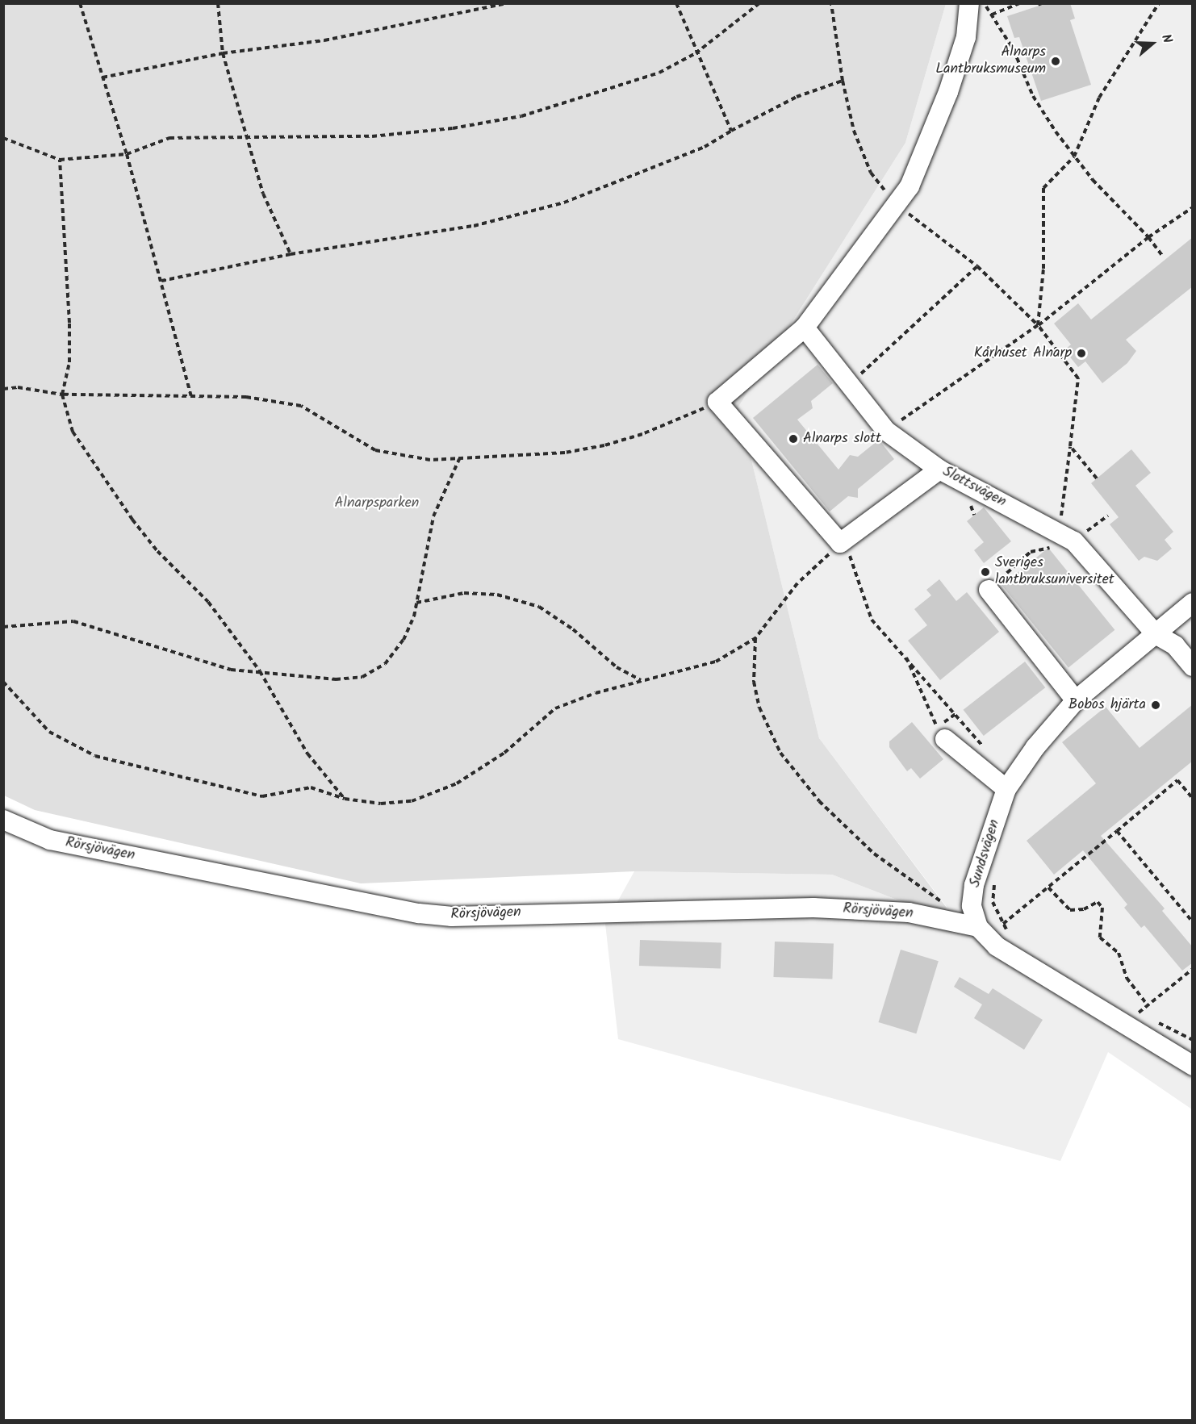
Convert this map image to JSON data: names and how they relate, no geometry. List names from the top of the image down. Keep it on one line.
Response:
{"streets":{"street":["Slottsvägen","Rörsjövägen","Sundsvägen"]},"crossings":[["Slottsvägen","Sundsvägen"],["Rörsjövägen","Sundsvägen"]],"parks":["Alnarpsparken"],"places":["Alnarps Lantbruksmuseum","Kårhuset Alnarp","Alnarps slott","Sveriges lantbruksuniversitet","Bobos hjärta"],"north":"right"}
